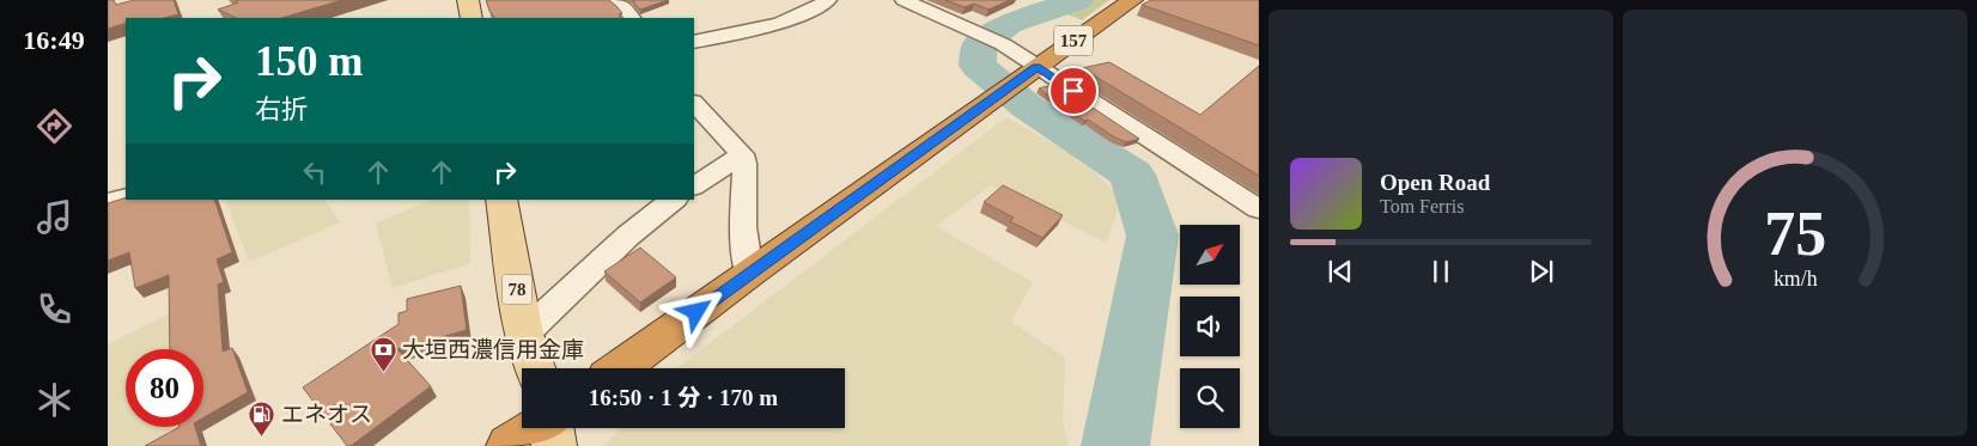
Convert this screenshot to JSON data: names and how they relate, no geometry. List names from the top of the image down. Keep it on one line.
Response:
{"streets":{"highway":["157"],"main road":["78"]},"places":{"bank":["大垣西濃信用金庫"],"fuel station":["エネオス"]},"north":"top right","page":{"tabs":"16:49","turn":["150 m","右折"],"song":["Open Road","Tom Ferris"],"limit":"80","trip":"16:50 · 1 分 · 170 m","gauge":["75","km/h"]}}
